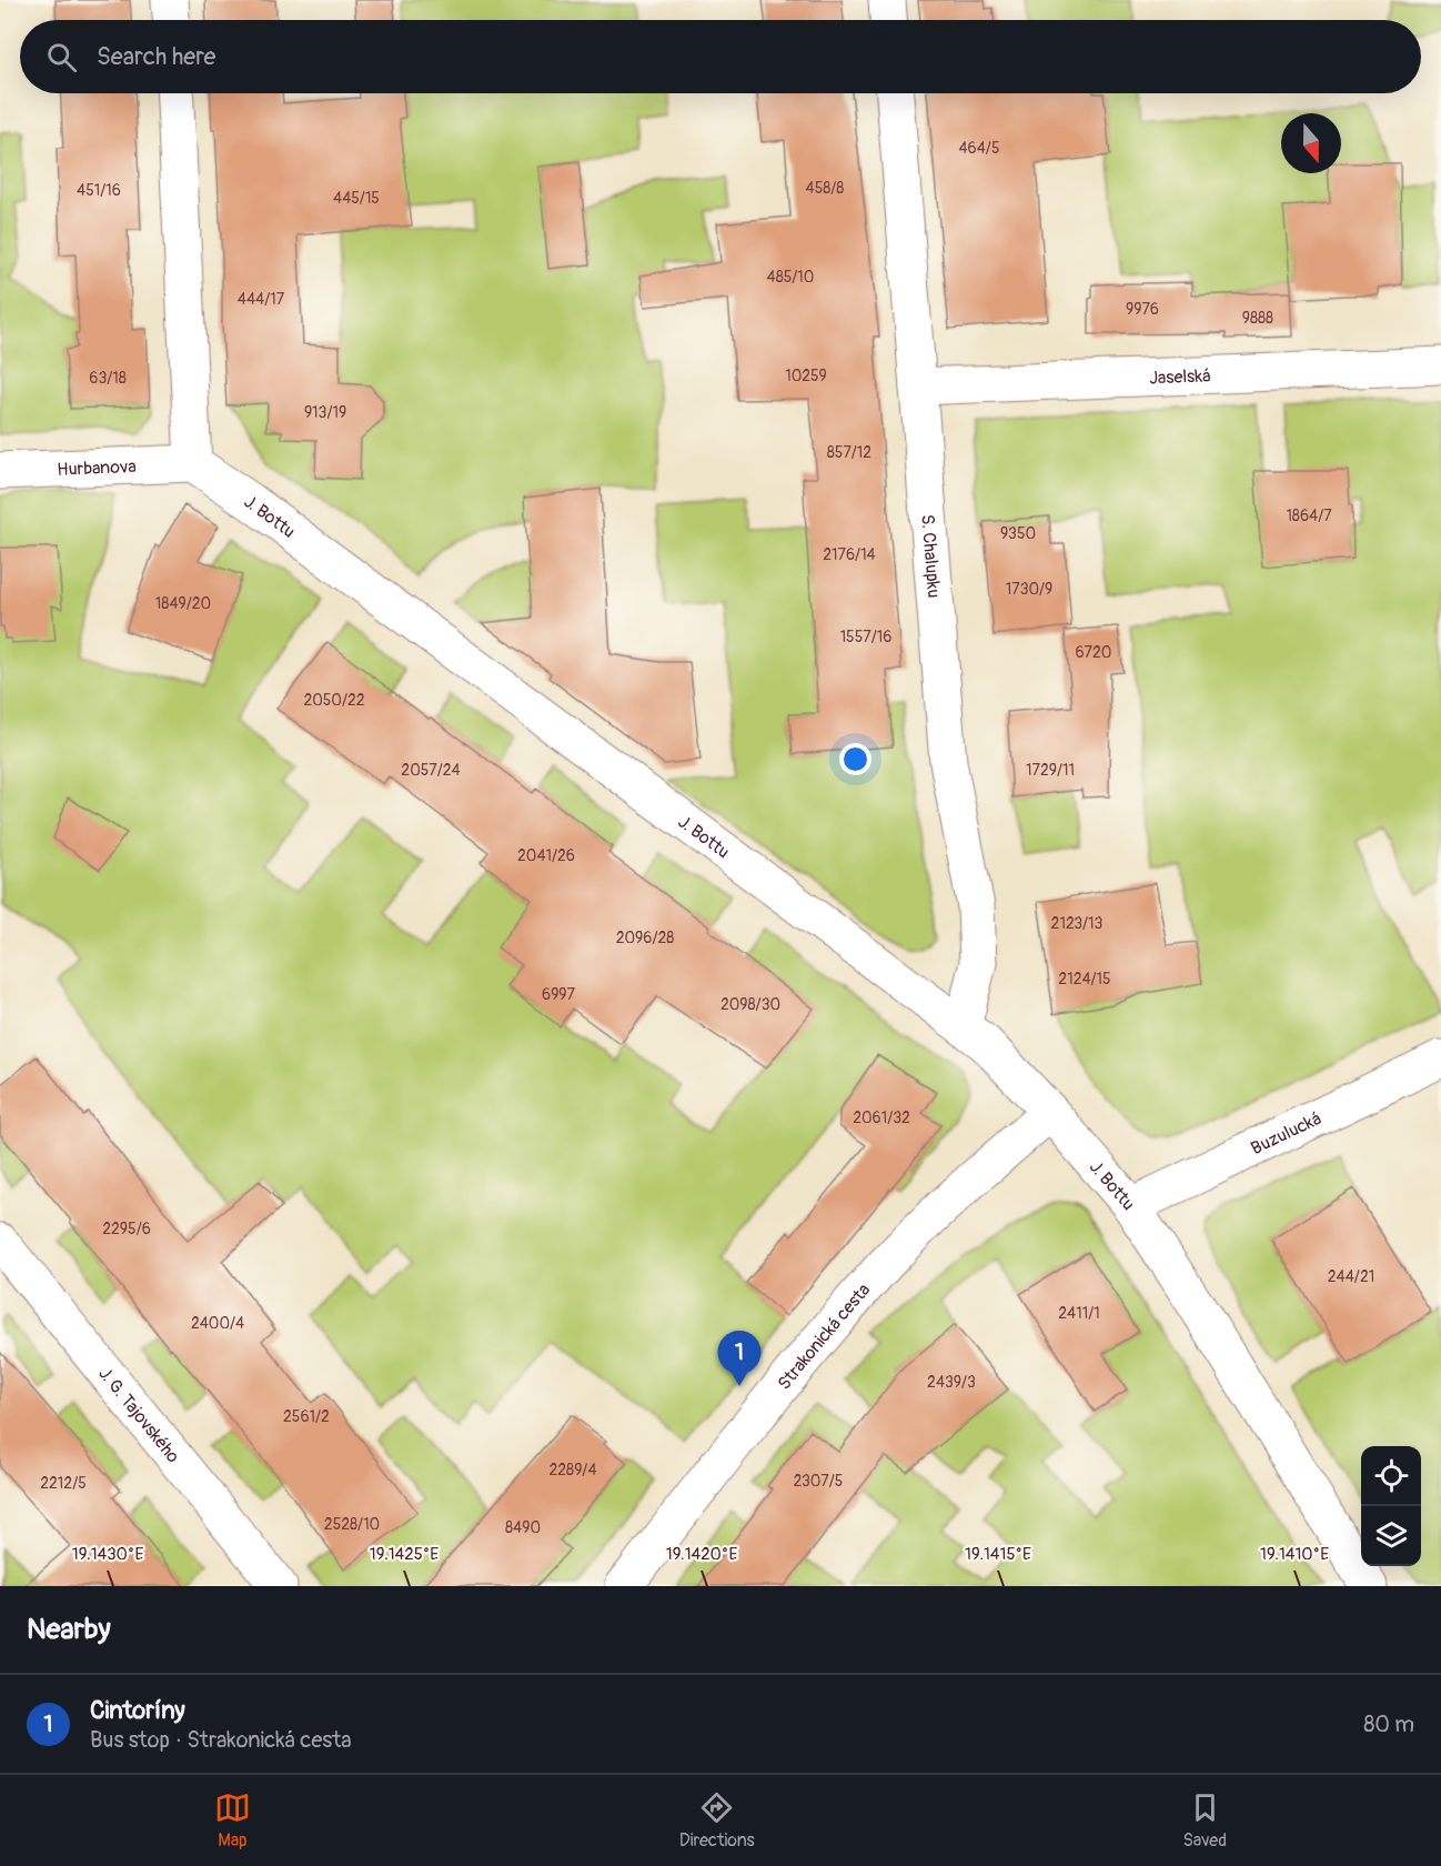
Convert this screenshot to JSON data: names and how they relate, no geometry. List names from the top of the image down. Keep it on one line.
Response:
{"streets":{"street":["Jaselská","Hurbanova","J. Bottu","S. Chalupku","Buzulucká","Strakonická cesta","J. G. Tajovského"]},"crossings":[["Jaselská","S. Chalupku"],["Hurbanova","J. Bottu"],["J. Bottu","S. Chalupku"],["J. Bottu","Buzulucká"],["J. Bottu","Strakonická cesta"]],"house_numbers":["464/5","458/8","451/16","445/15","485/10","444/17","9976","9888","10259","63/18","913/19","857/12","1864/7","9350","2176/14","1730/9","1849/20","1557/16","6720","2050/22","2057/24","1729/11","2041/26","2123/13","2096/28","2124/15","6997","2098/30","2061/32","2295/6","244/21","2411/1","2400/4","2439/3","2561/2","2289/4","2307/5","2212/5","2528/10","8490"],"north":"bottom","page":{"search":"Search here","pins":"1","heading":"Nearby","list":[{"mark":"1","name":"Cintoríny","note":"Bus stop · Strakonická cesta","value":"80 m"}],"nav":["Map","Directions","Saved"]},"coordinates":["19.1430°E","19.1425°E","19.1420°E","19.1415°E","19.1410°E"]}
